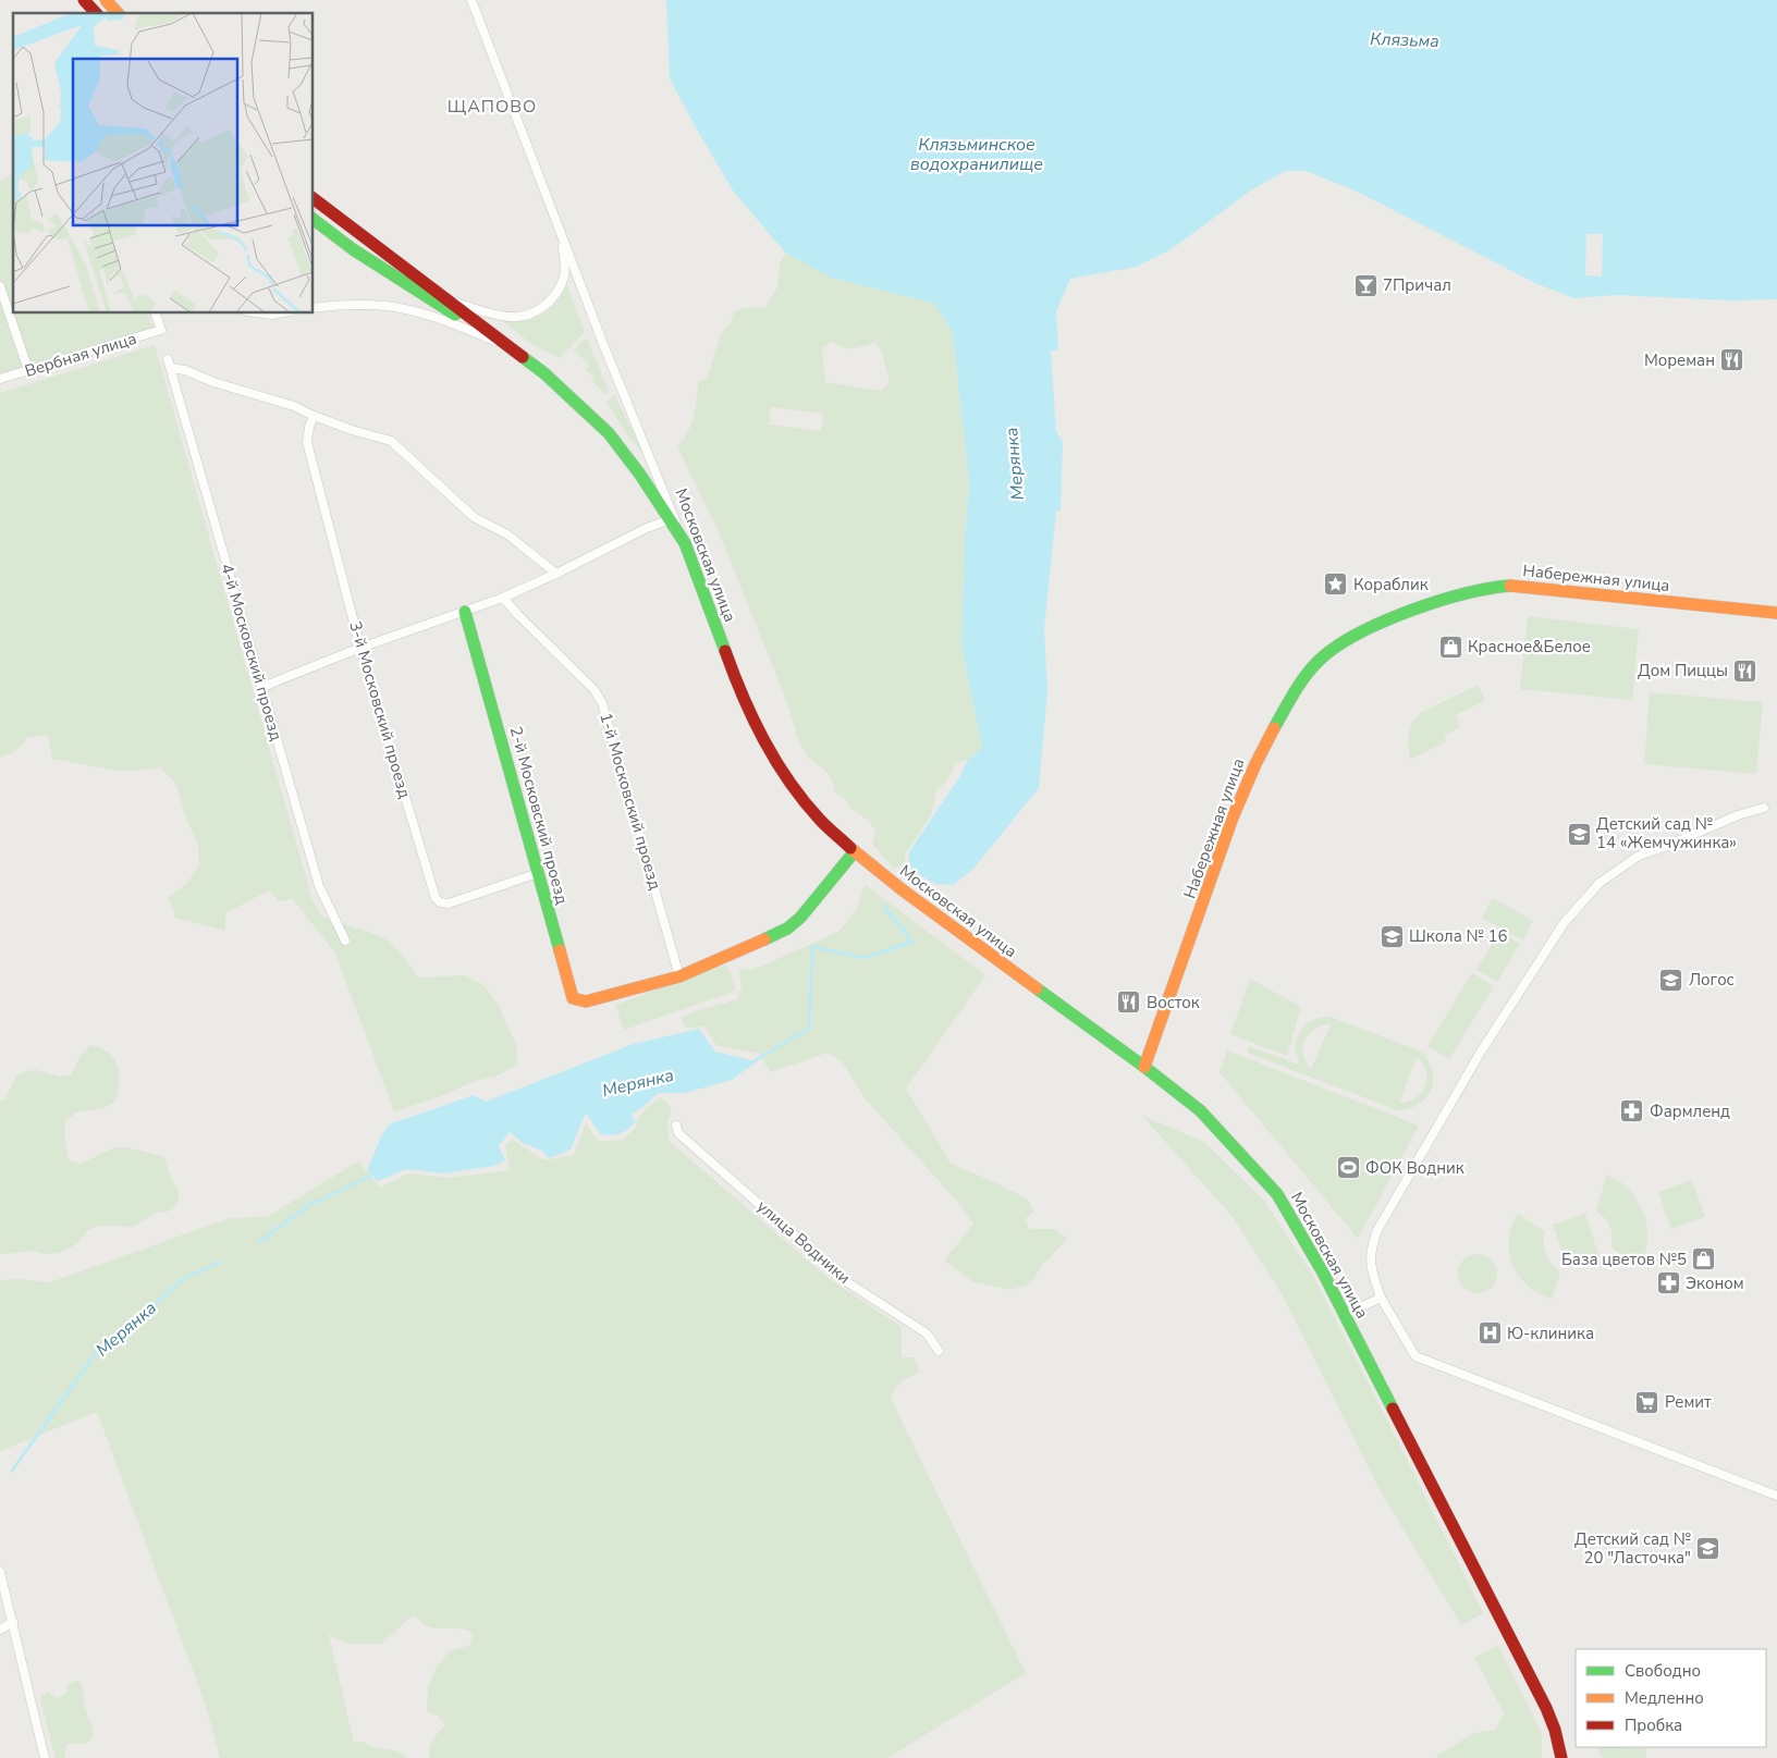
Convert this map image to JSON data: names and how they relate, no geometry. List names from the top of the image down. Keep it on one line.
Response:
{"streets":{"main road":["Московская улица","Набережная улица","2-й Московский проезд"],"street":["Вербная улица","4-й Московский проезд","3-й Московский проезд","1-й Московский проезд","улица Водники"]},"crossings":[["Московская улица","Набережная улица"],["4-й Московский проезд","3-й Московский проезд"],["3-й Московский проезд","2-й Московский проезд"],["1-й Московский проезд","2-й Московский проезд"]],"districts":["ЩАПОВО"],"water":["Клязьма","Клязьминское водохранилище","Мерянка"],"places":{"bar":["7Причал"],"restaurant":["Мореман","Дом Пиццы","Восток"],"place":["Кораблик"],"shop":["Красное&Белое","База цветов №5"],"school or university":["Детский сад № 14 «Жемчужинка»","Школа № 16","Логос","Детский сад № 20 \"Ласточка\""],"pharmacy":["Фармленд","Эконом"],"sports":["ФОК Водник"],"hospital":["Ю-клиника"],"supermarket":["Ремит"]},"legend":["Свободно","Медленно","Пробка"]}
